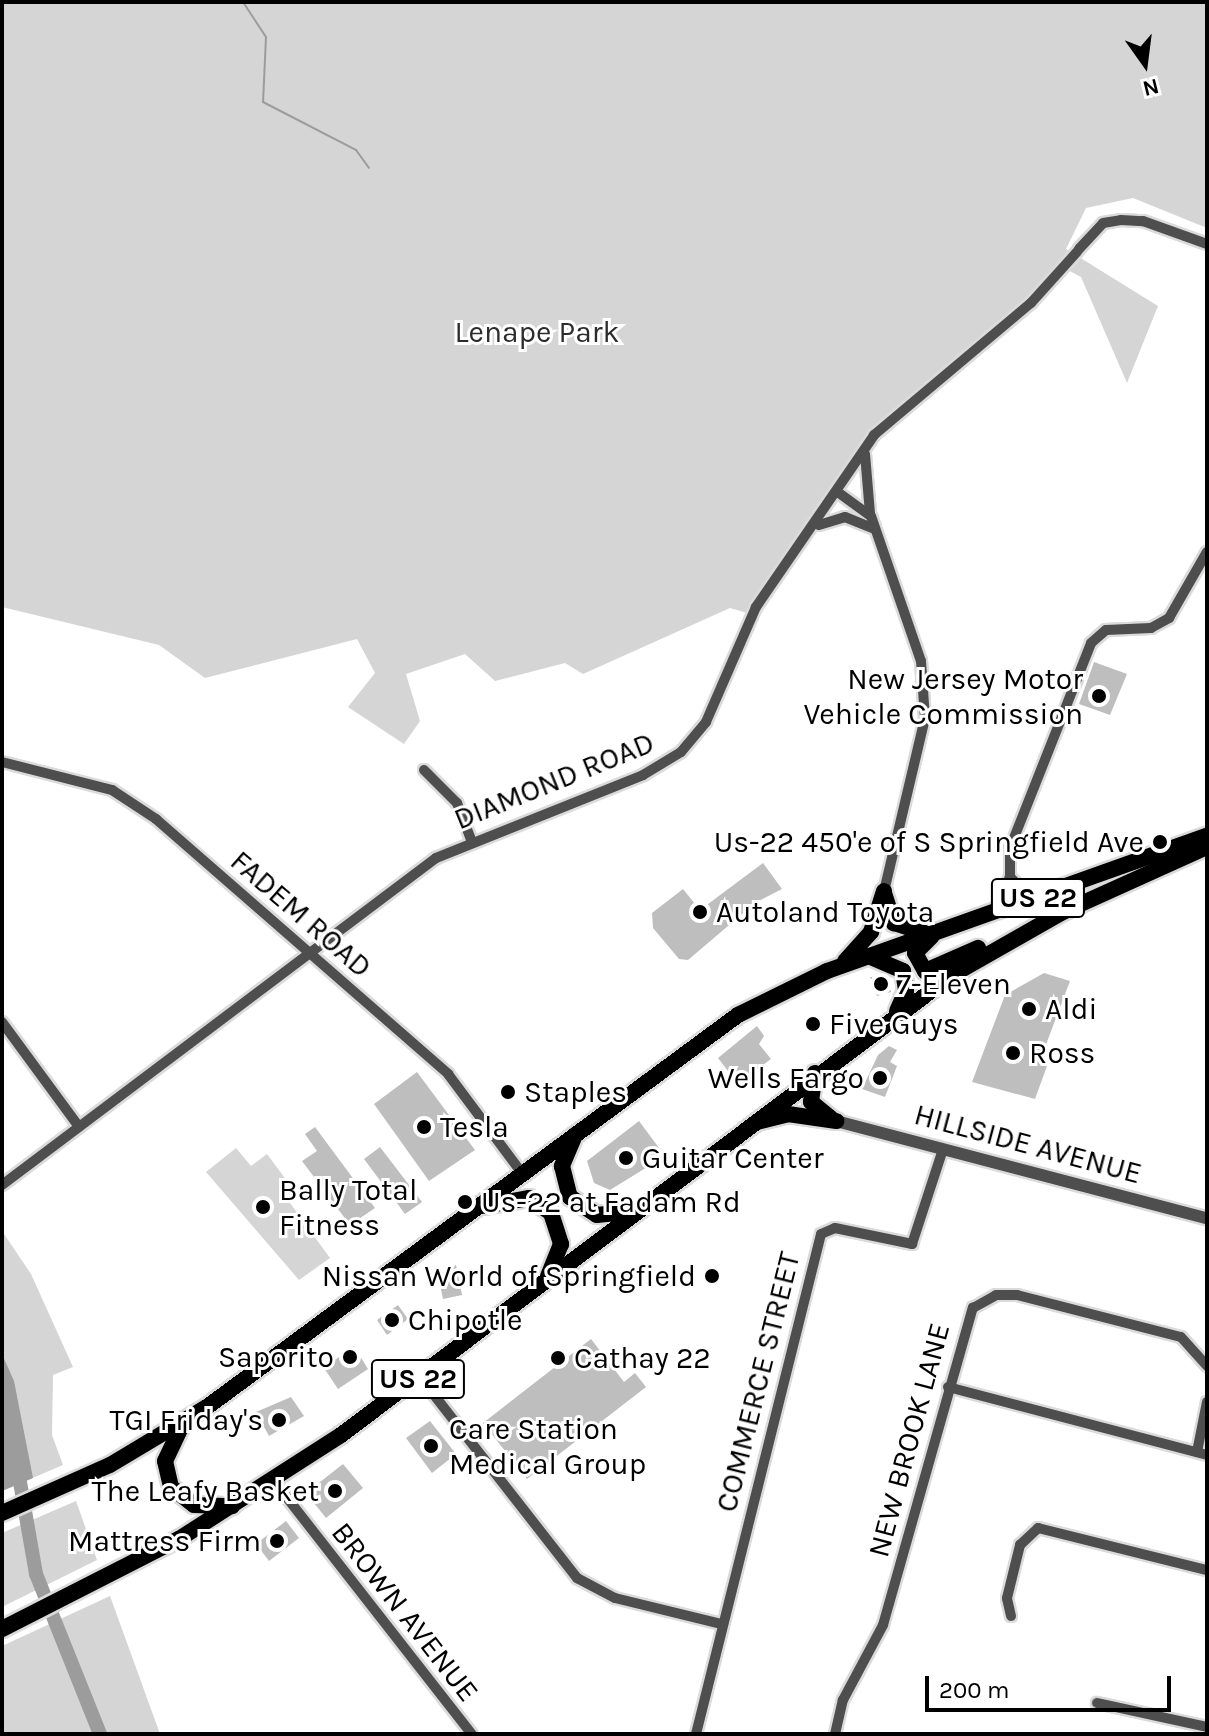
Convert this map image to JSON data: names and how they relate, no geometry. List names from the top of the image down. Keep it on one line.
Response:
{"streets":{"highway":["US 22"],"street":["DIAMOND ROAD","FADEM ROAD","HILLSIDE AVENUE","COMMERCE STREET","NEW BROOK LANE","BROWN AVENUE"]},"crossings":[["DIAMOND ROAD","FADEM ROAD"],["US 22","FADEM ROAD"],["US 22","BROWN AVENUE"],["HILLSIDE AVENUE","COMMERCE STREET"]],"parks":["Lenape Park"],"places":["New Jersey Motor Vehicle Commission","Us-22 450'e of S Springfield Ave","Autoland Toyota","7-Eleven","Aldi","Five Guys","Ross","Wells Fargo","Staples","Tesla","Guitar Center","Us-22 at Fadam Rd","Bally Total Fitness","Nissan World of Springfield","Chipotle","Saporito","Cathay 22","TGI Friday's","Care Station Medical Group","The Leafy Basket","Mattress Firm"],"scale_bar":"200 m","north":"bottom"}
